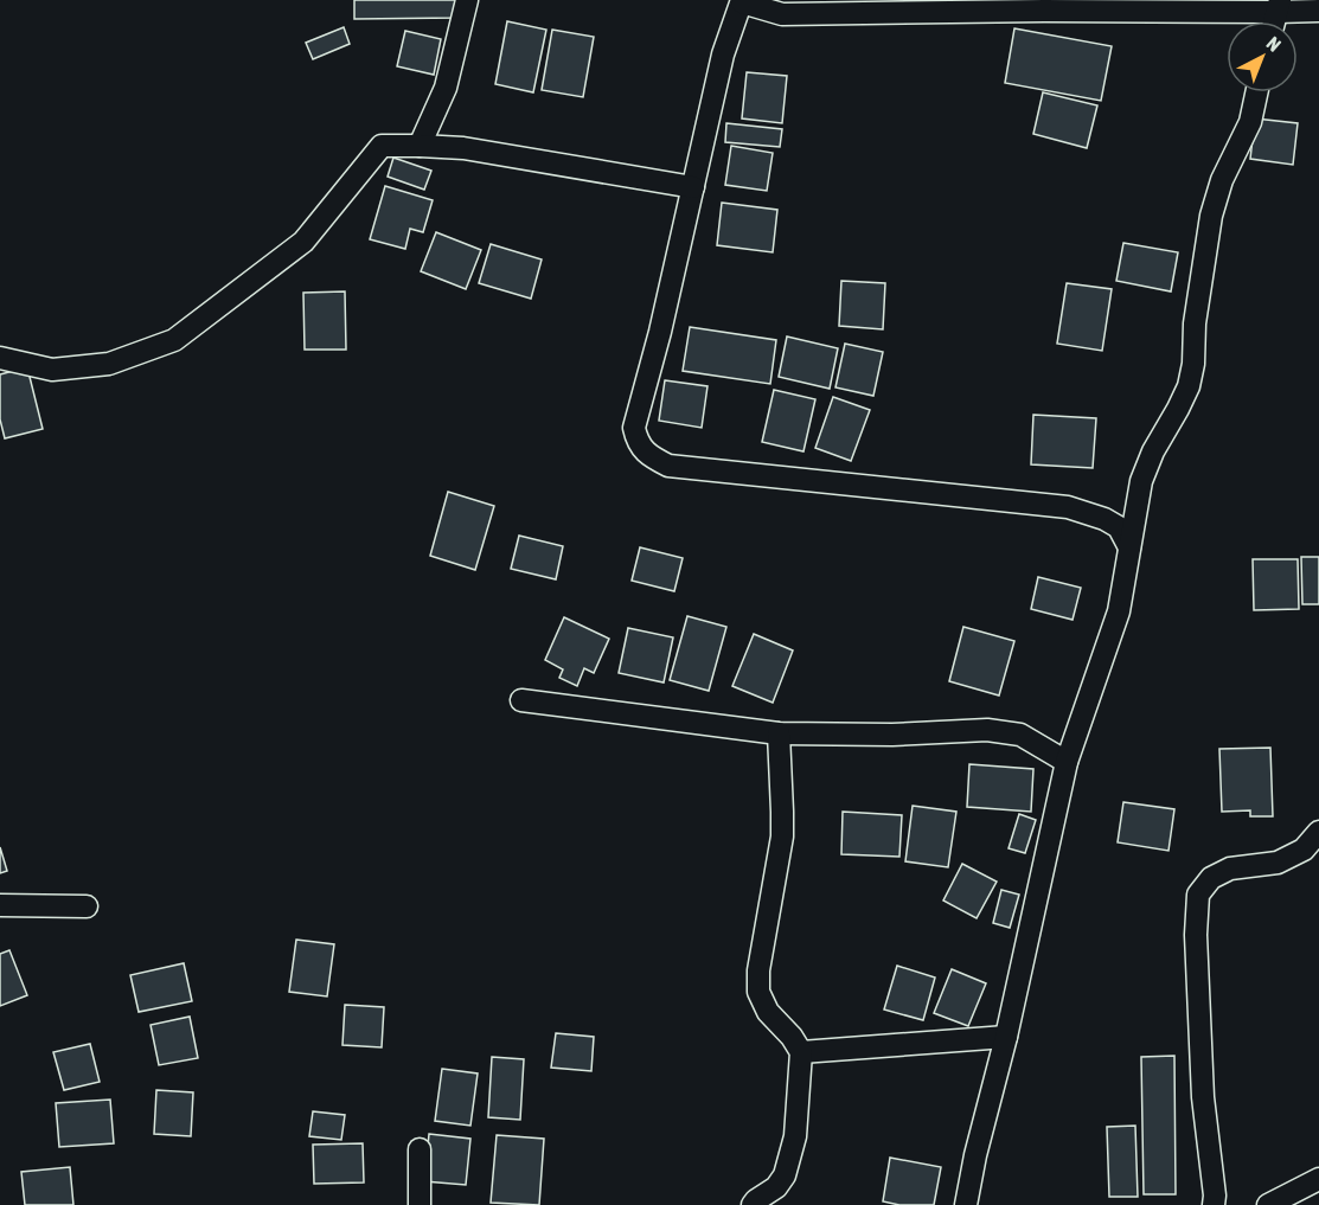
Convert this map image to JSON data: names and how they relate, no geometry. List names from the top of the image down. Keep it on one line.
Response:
{"north":"top right"}
